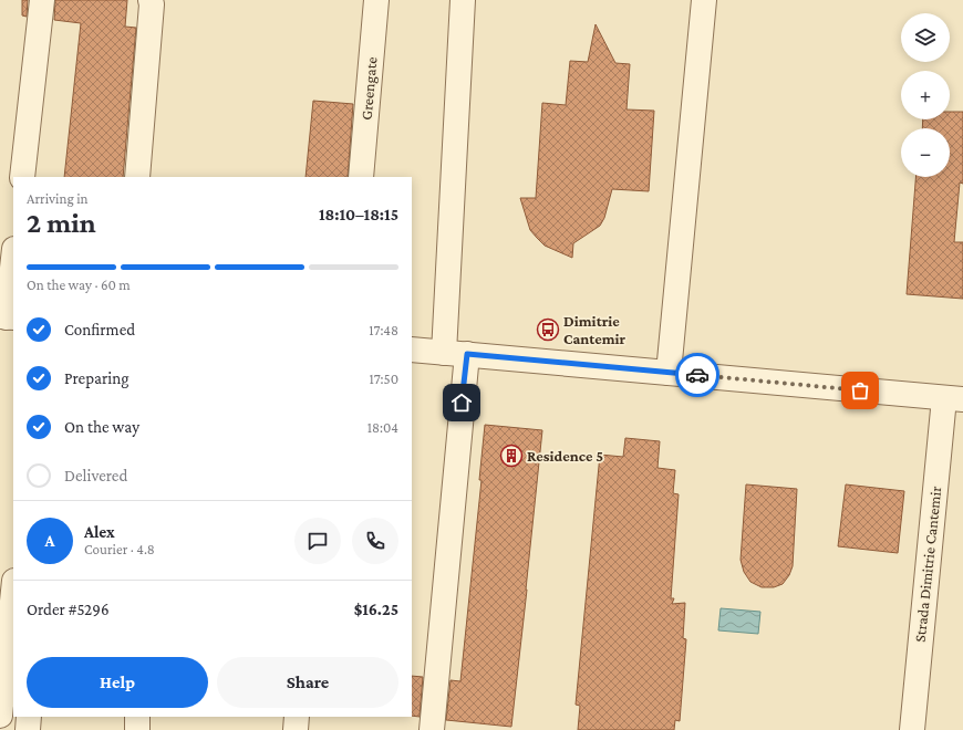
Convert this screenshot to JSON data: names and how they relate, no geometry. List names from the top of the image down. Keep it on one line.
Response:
{"streets":{"street":["Greengate","Strada Dimitrie Cantemir"]},"places":{"bus stop":["Dimitrie Cantemir"],"building":["Residence 5"]},"page":{"map_buttons":["+","−"],"heading":["2 min","Arriving in","18:10–18:15"],"panel":["Alex","Courier · 4.8","Order #5296","$16.25"],"bar":"On the way · 60 m","list":[["Confirmed","17:48"],["Preparing","17:50"],["On the way","18:04"],"Delivered"],"round":"A","buttons":["Help","Share"]}}
